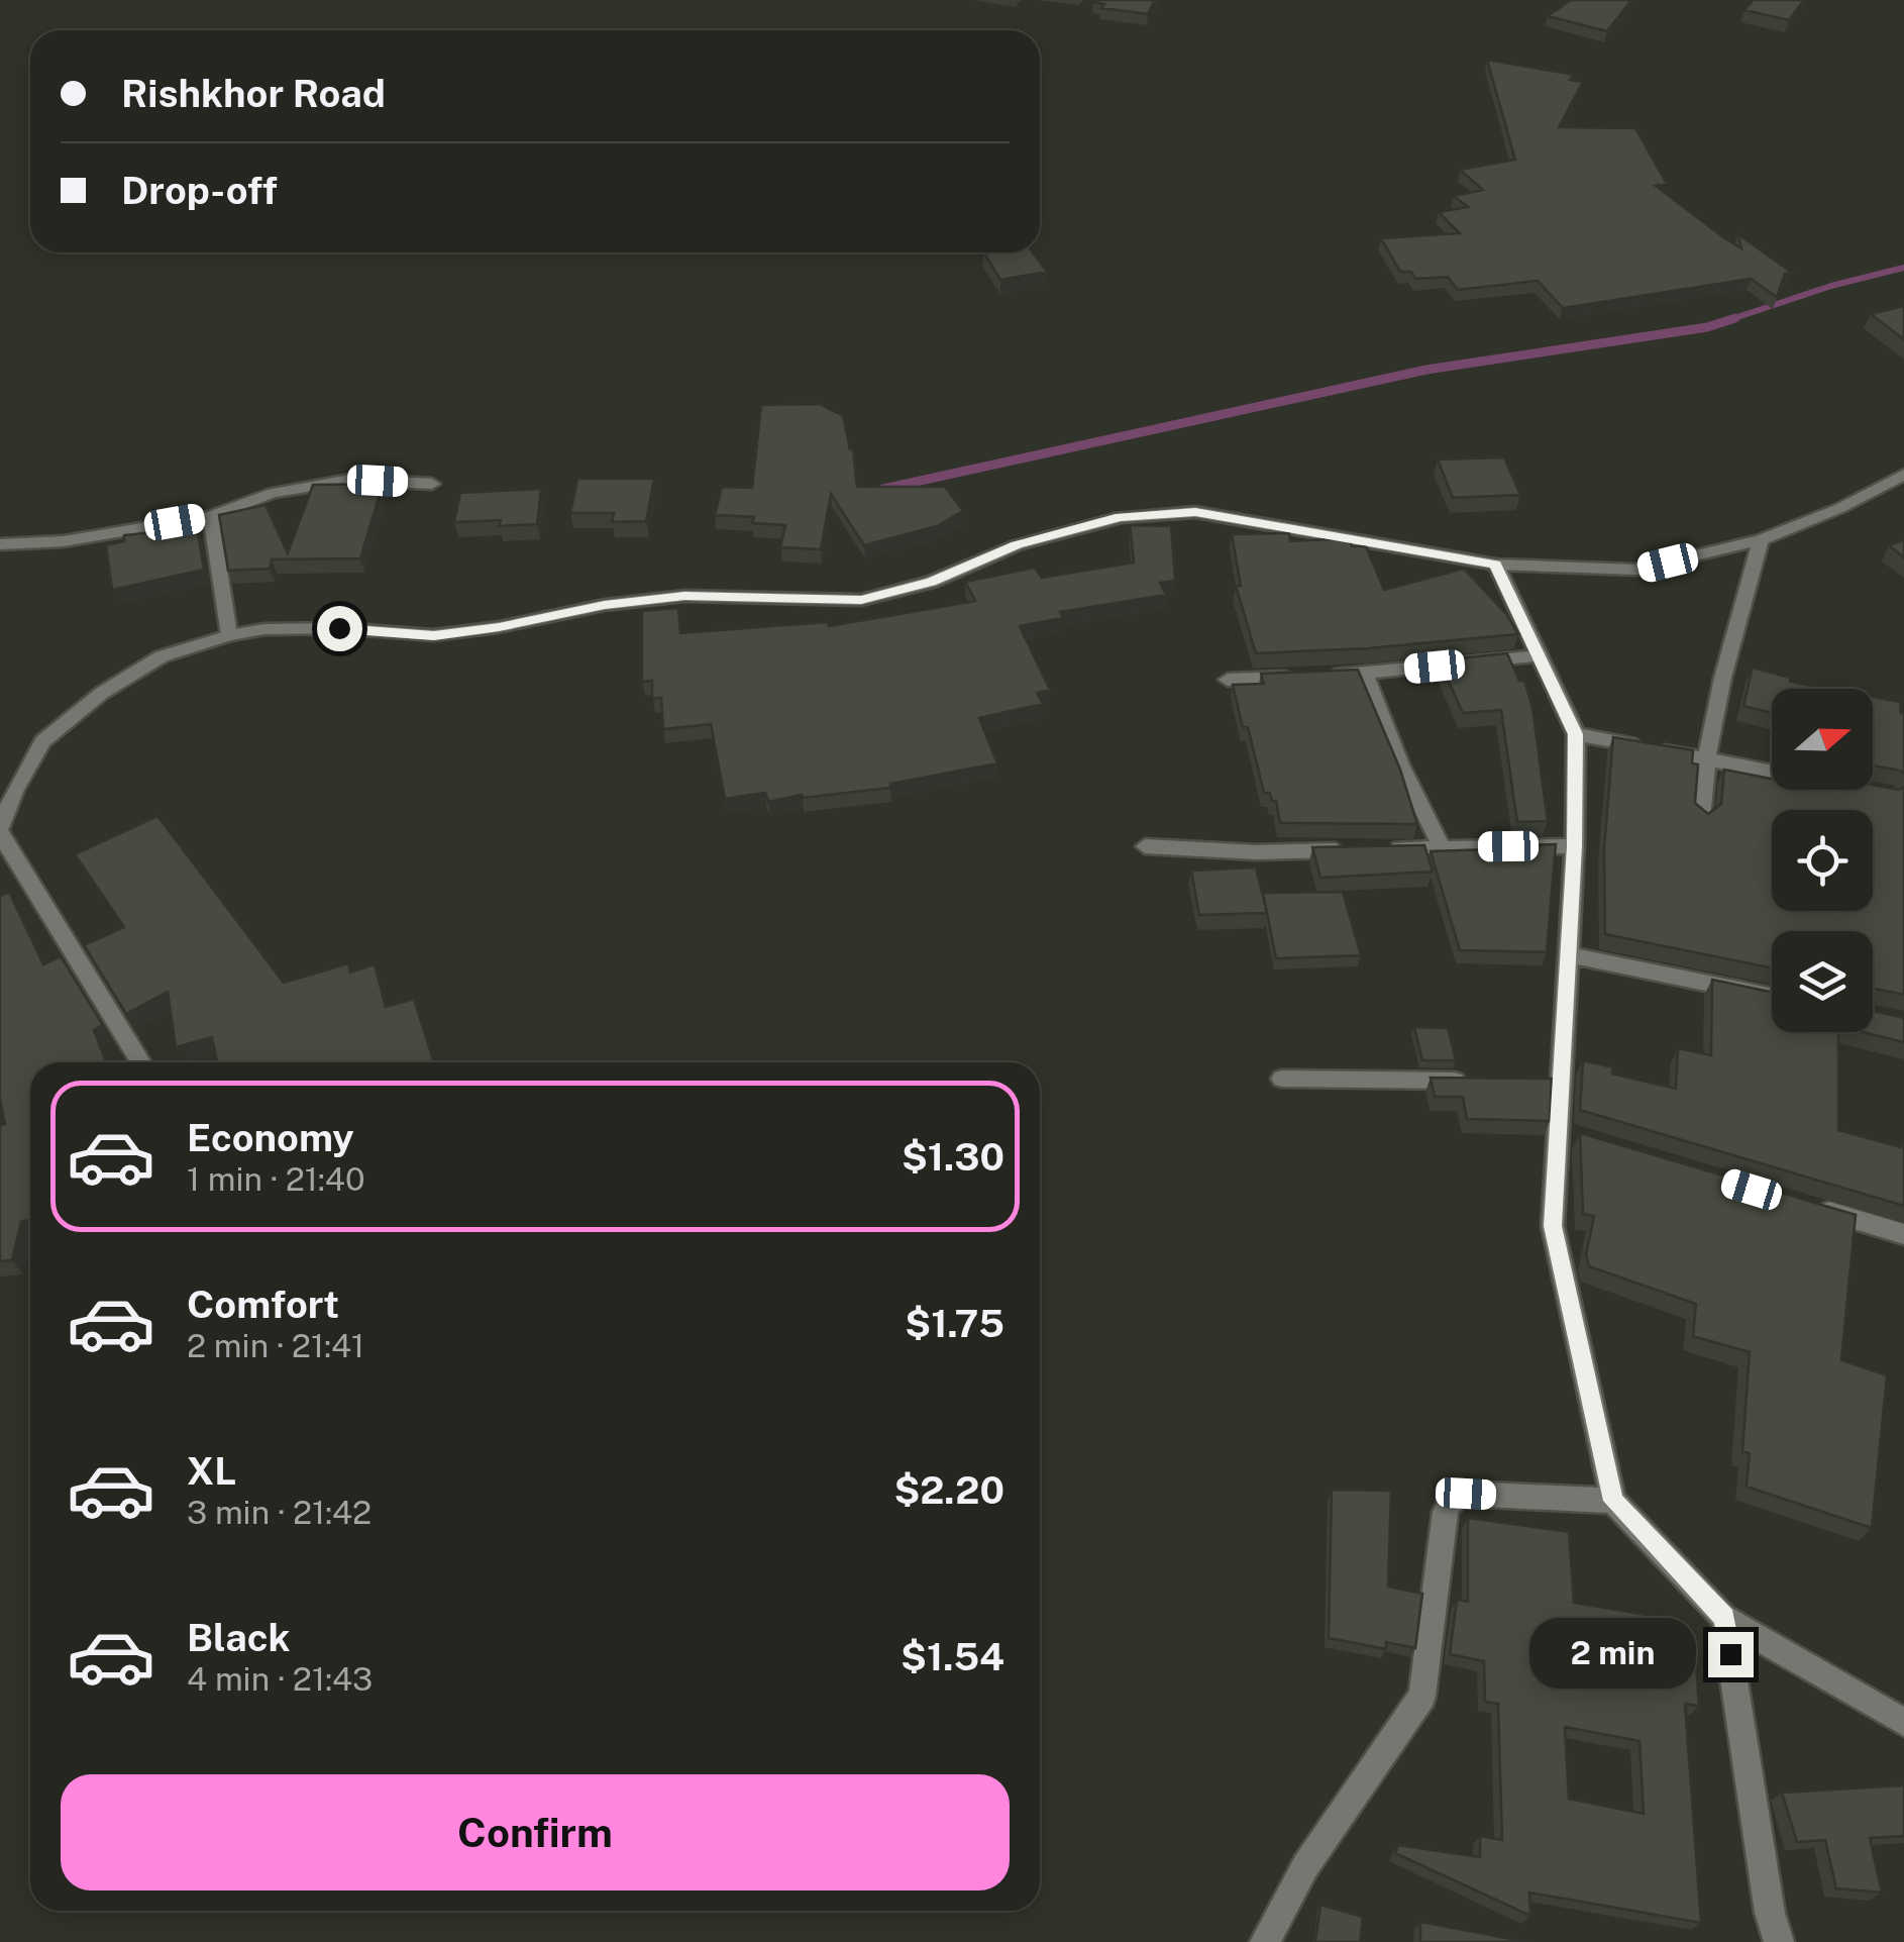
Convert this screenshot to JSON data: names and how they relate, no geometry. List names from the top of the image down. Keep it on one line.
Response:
{"north":"right","page":{"banner":["Rishkhor Road","Drop-off"],"list":[{"name":"Economy","note":"1 min · 21:40","value":"$1.30"},{"name":"Comfort","note":"2 min · 21:41","value":"$1.75"},{"name":"XL","note":"3 min · 21:42","value":"$2.20"},{"name":"Black","note":"4 min · 21:43","value":"$1.54"}],"bubble":"2 min","buttons":"Confirm"}}
